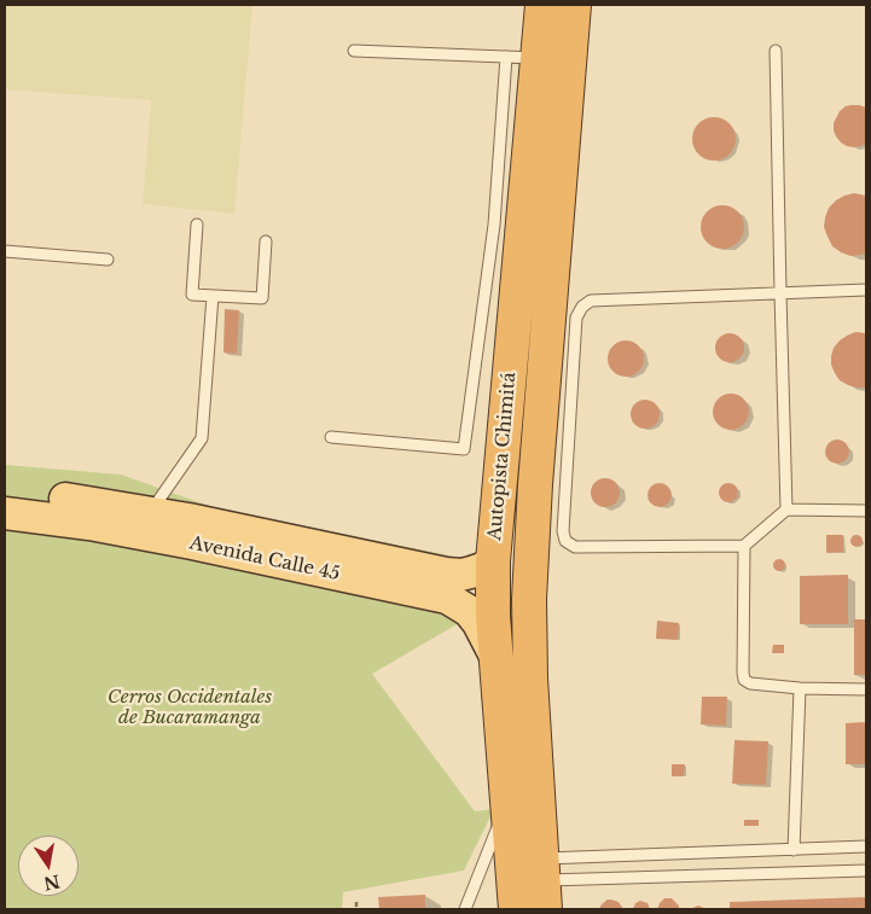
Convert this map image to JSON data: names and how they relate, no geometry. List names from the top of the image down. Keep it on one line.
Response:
{"streets":{"highway":["Autopista Chimitá"],"main road":["Avenida Calle 45"]},"crossings":[["Autopista Chimitá","Avenida Calle 45"]],"parks":["Cerros Occidentales de Bucaramanga"],"north":"bottom"}
